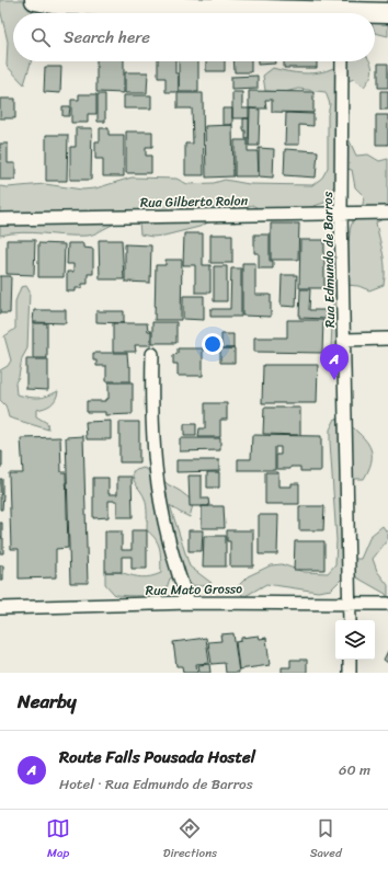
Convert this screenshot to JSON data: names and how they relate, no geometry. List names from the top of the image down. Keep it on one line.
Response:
{"streets":{"street":["Rua Gilberto Rolon","Rua Edmundo de Barros","Rua Mato Grosso"]},"crossings":[["Rua Gilberto Rolon","Rua Edmundo de Barros"],["Rua Edmundo de Barros","Rua Mato Grosso"]],"page":{"search":"Search here","pins":"A","heading":"Nearby","list":[{"mark":"A","name":"Route Falls Pousada Hostel","note":"Hotel · Rua Edmundo de Barros","value":"60 m"}],"nav":["Map","Directions","Saved"]}}
